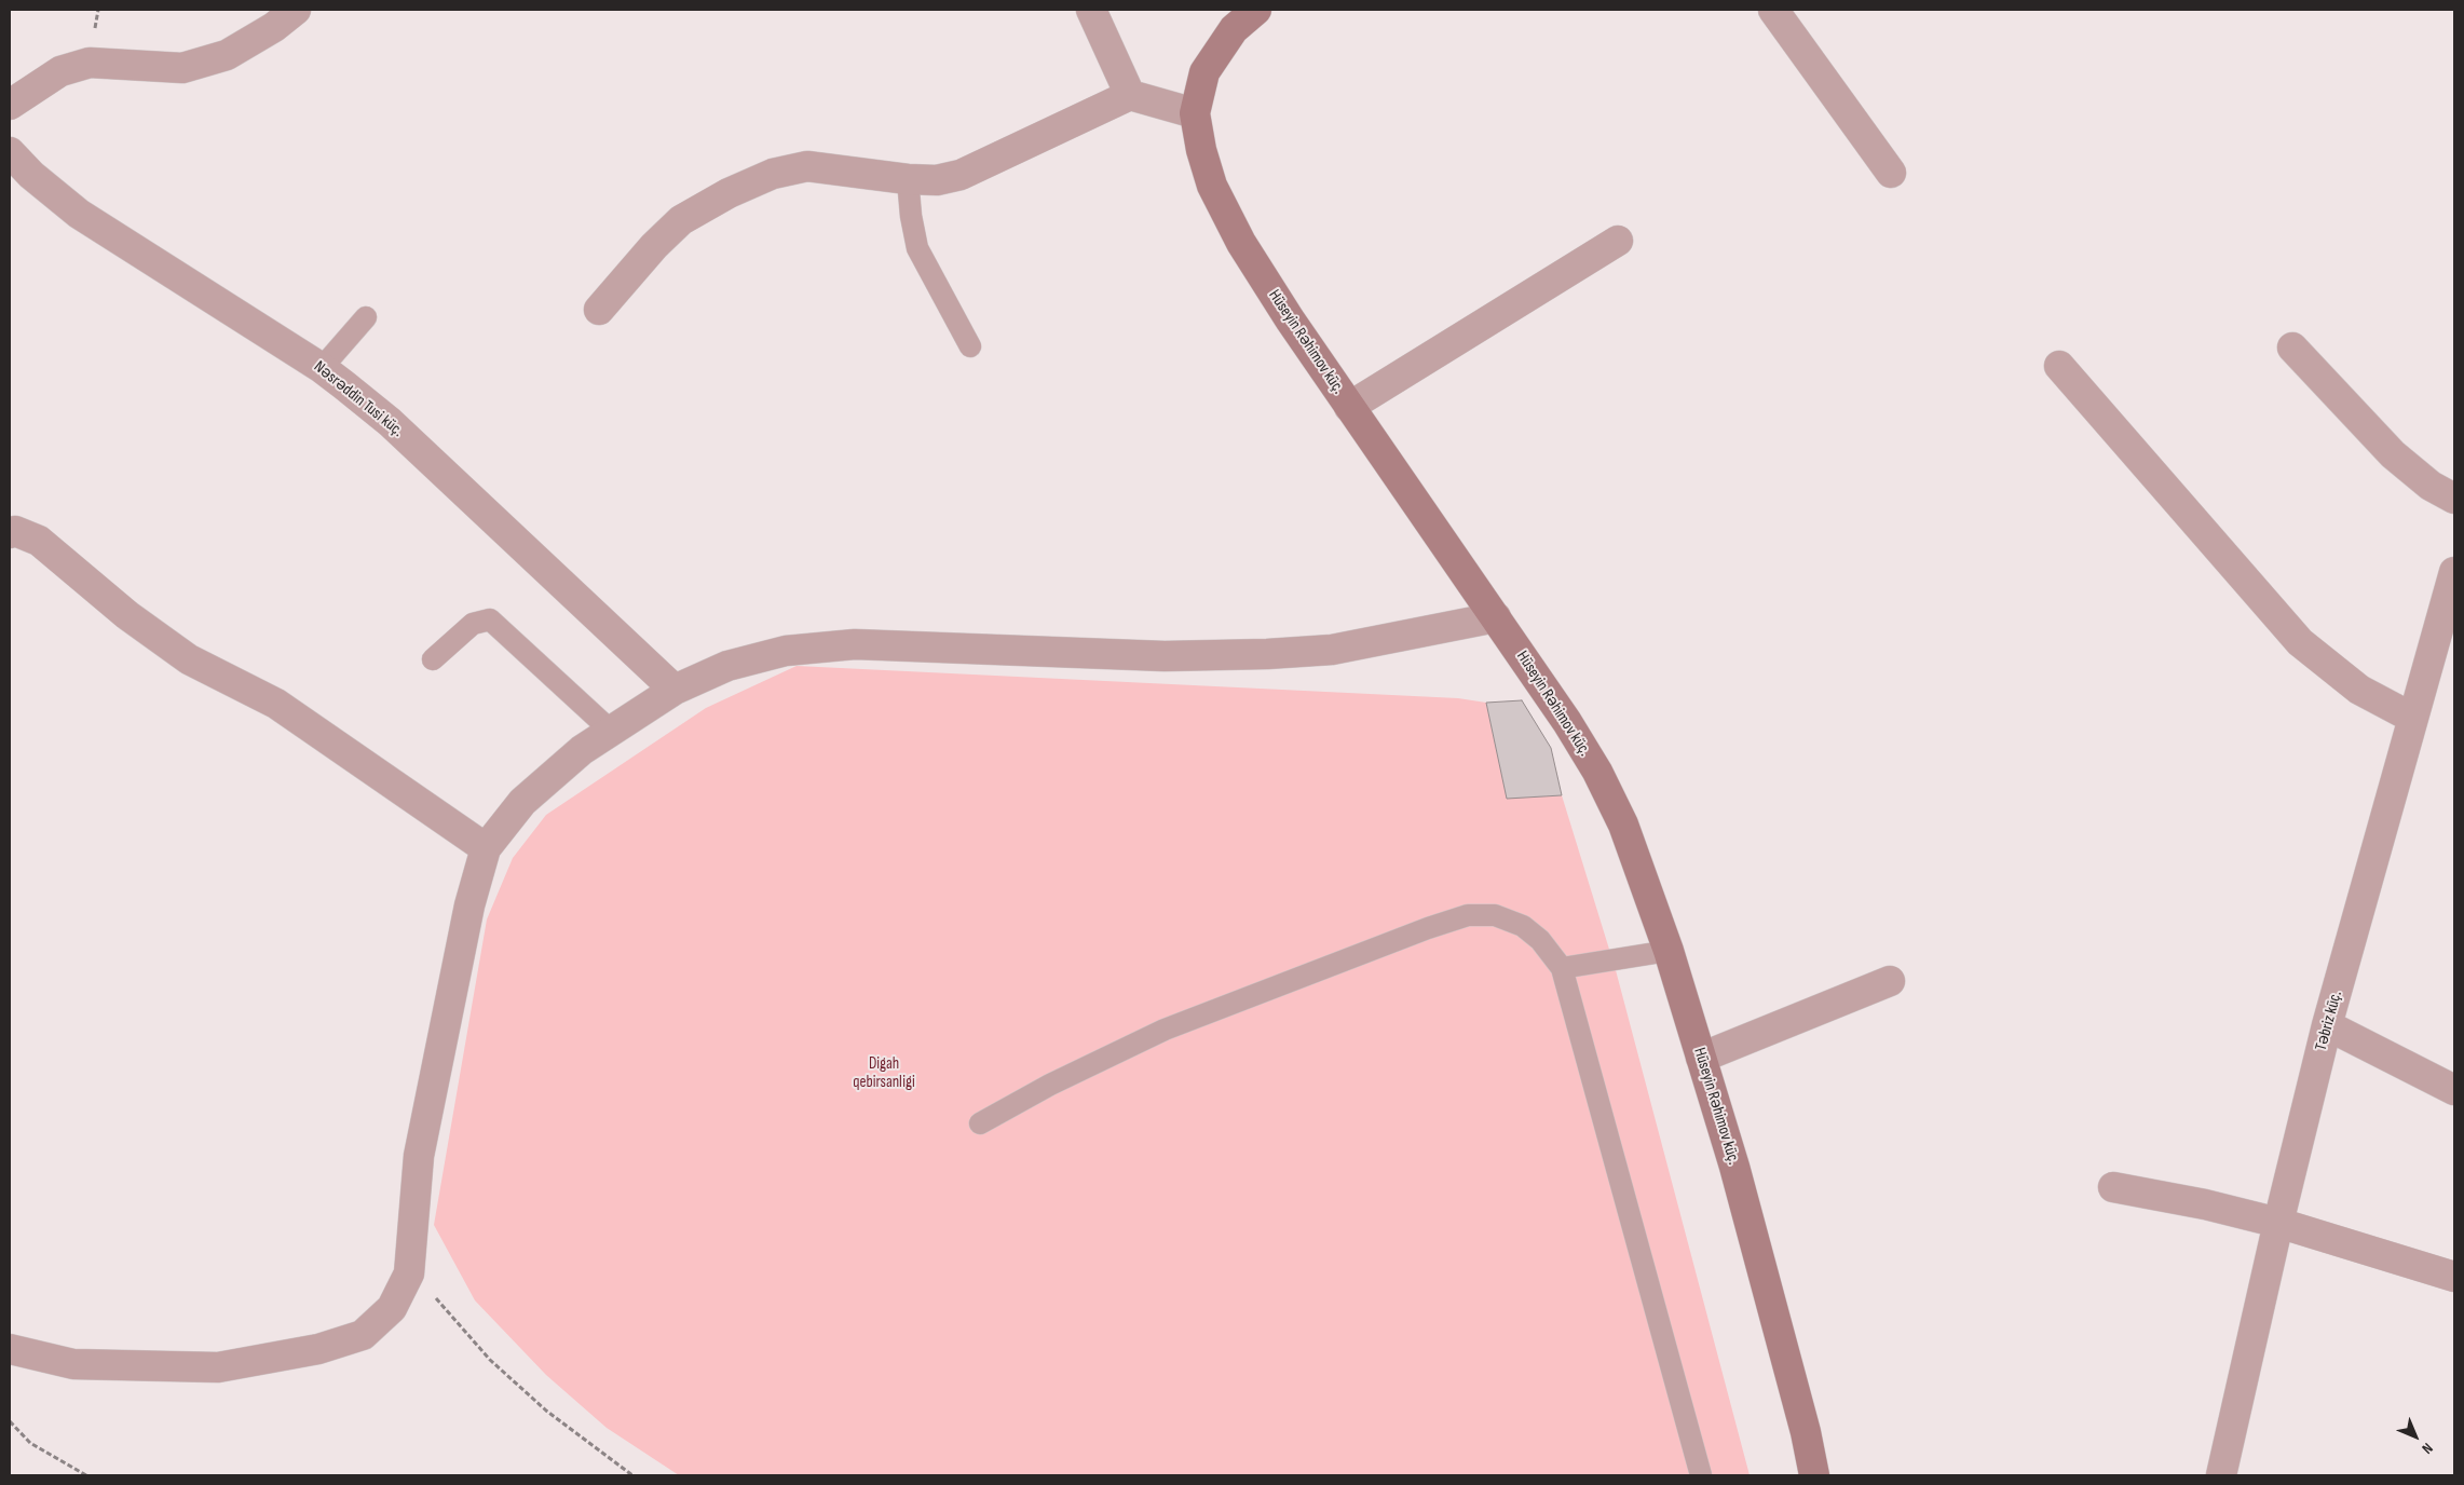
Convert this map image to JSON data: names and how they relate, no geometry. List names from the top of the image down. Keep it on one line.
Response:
{"streets":{"main road":["Hüseyin Rəhimov küç."],"street":["Nəsrəddin Tusi küç.","Təbriz küç."]},"parks":["Digah qebirsanligi"],"north":"bottom right"}
